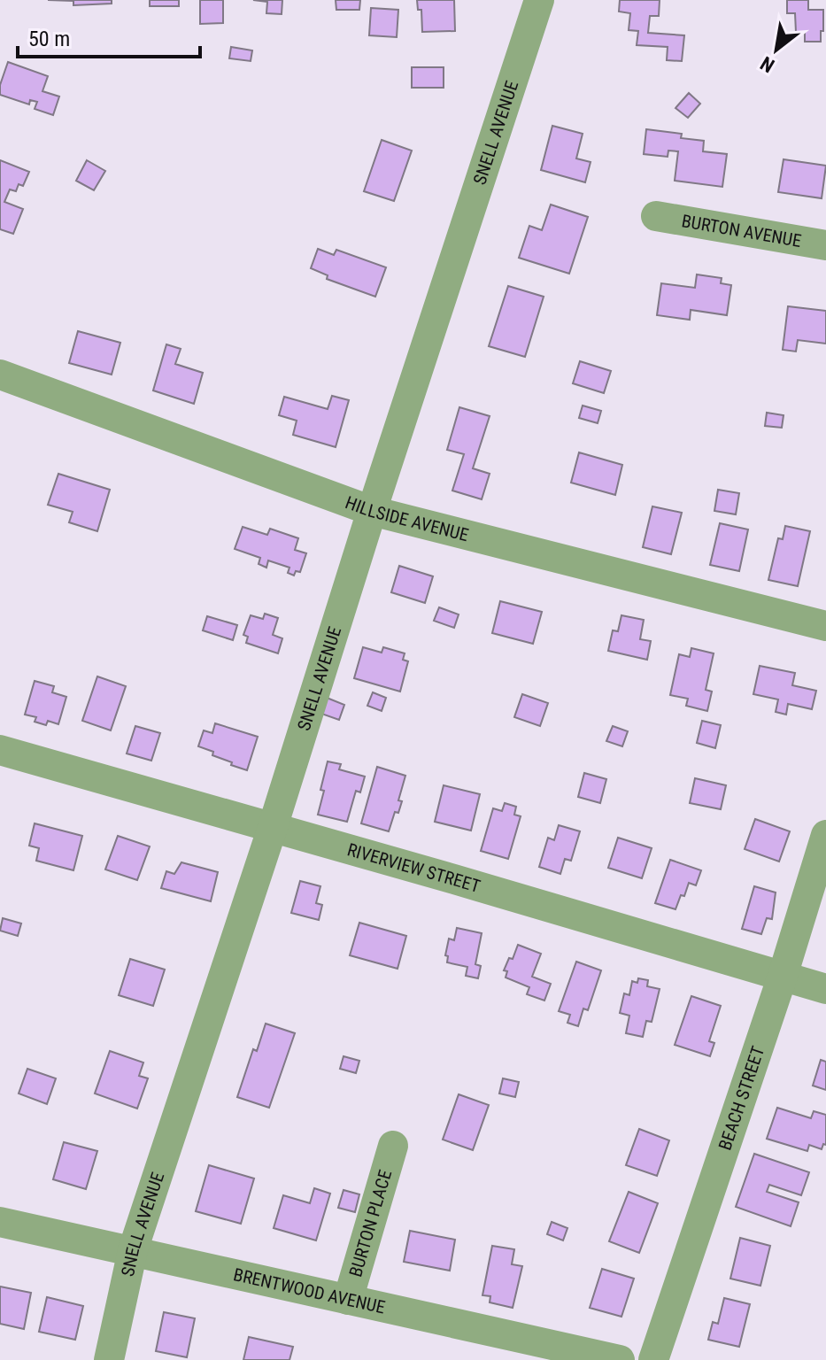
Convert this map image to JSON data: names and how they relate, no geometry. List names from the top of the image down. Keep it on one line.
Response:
{"streets":{"street":["SNELL AVENUE","BURTON AVENUE","HILLSIDE AVENUE","RIVERVIEW STREET","BEACH STREET","BURTON PLACE","BRENTWOOD AVENUE"]},"crossings":[["SNELL AVENUE","HILLSIDE AVENUE"],["SNELL AVENUE","RIVERVIEW STREET"],["SNELL AVENUE","BRENTWOOD AVENUE"],["RIVERVIEW STREET","BEACH STREET"],["BURTON PLACE","BRENTWOOD AVENUE"]],"scale_bar":"50 m","north":"bottom left"}
